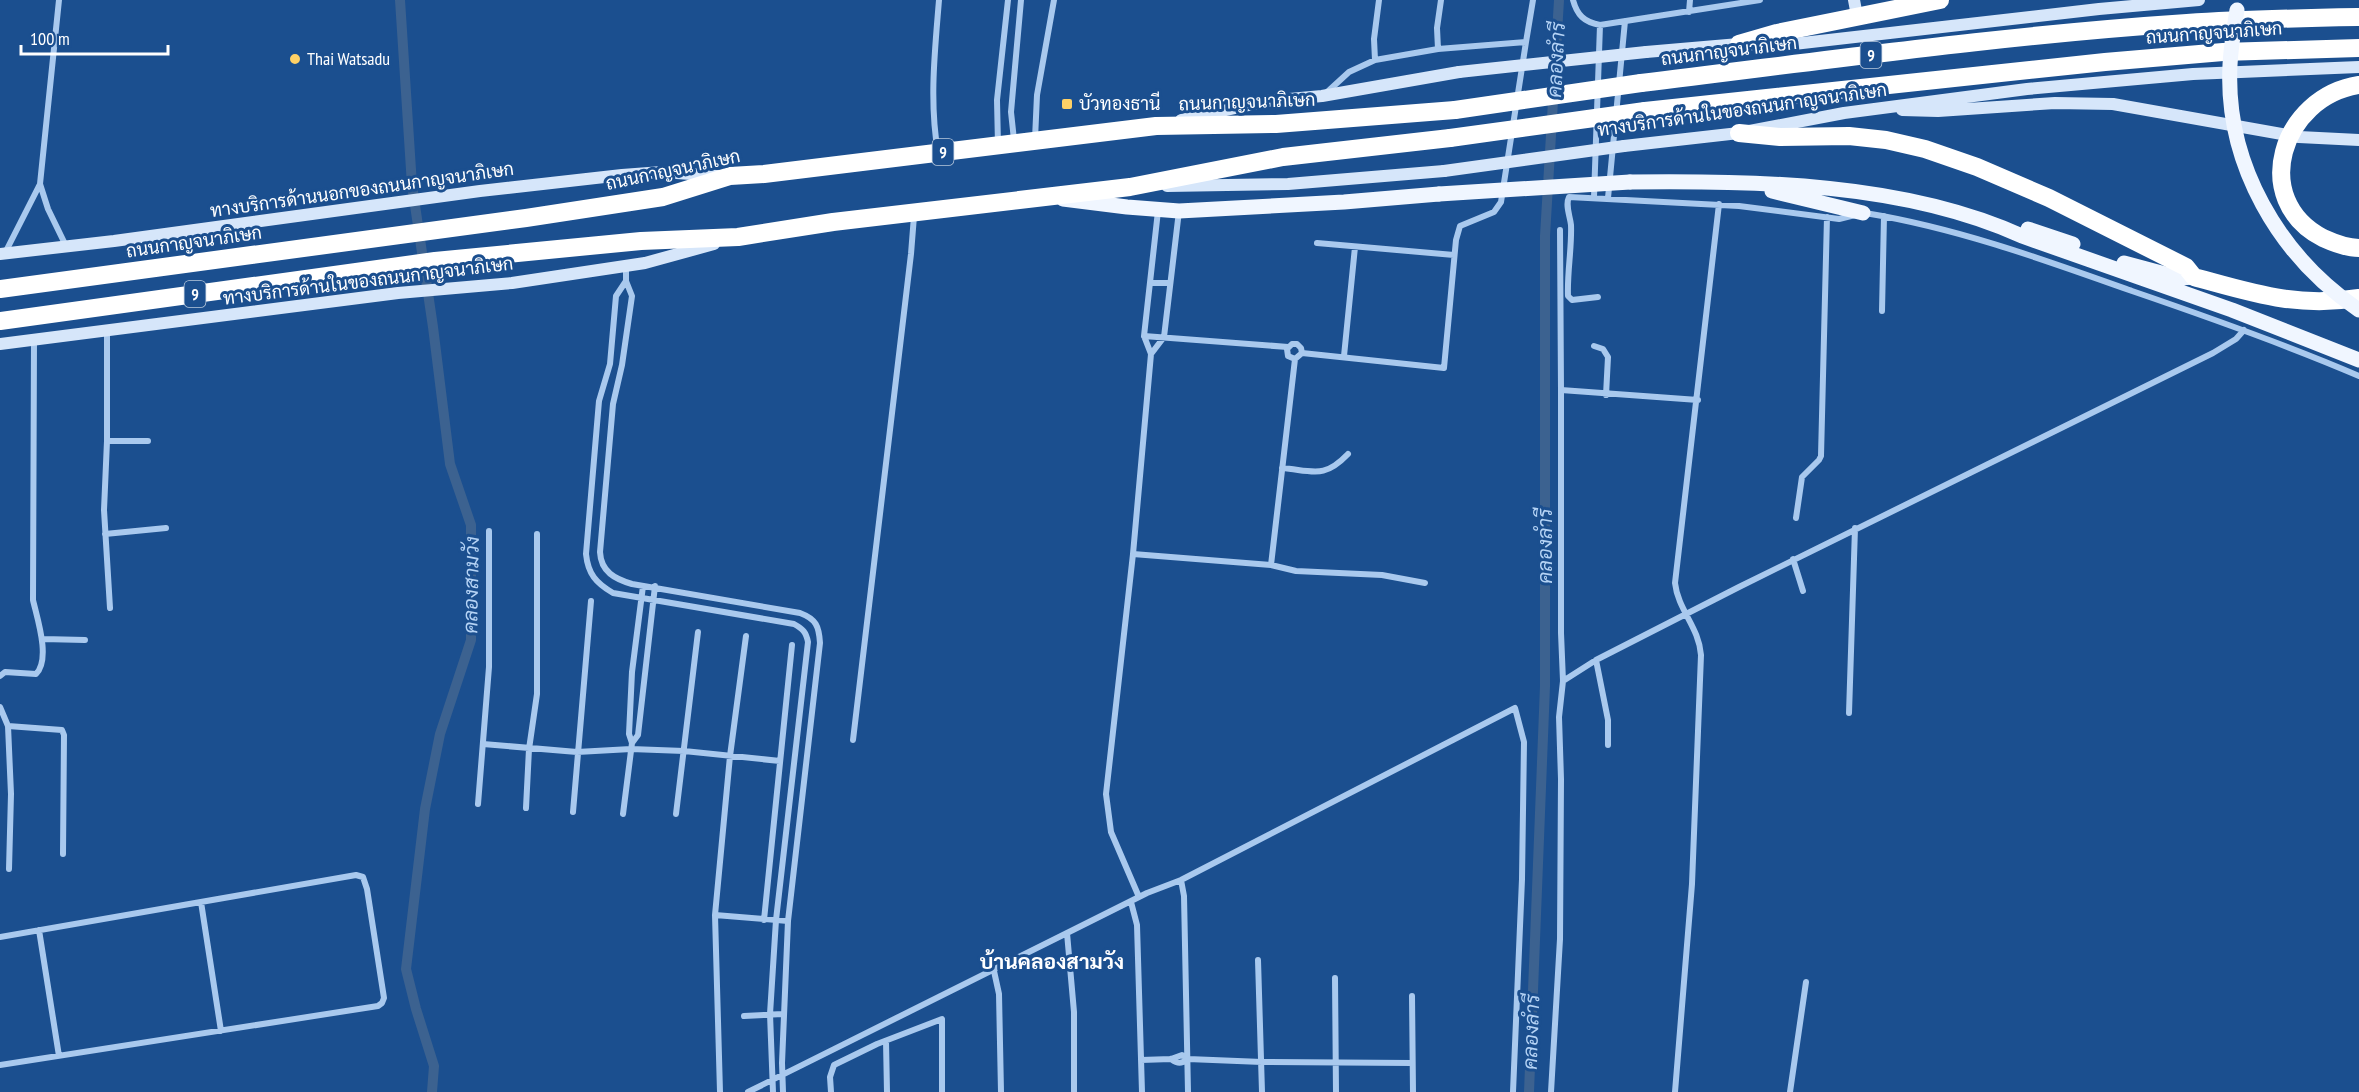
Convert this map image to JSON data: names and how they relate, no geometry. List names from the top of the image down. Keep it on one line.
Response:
{"streets":{"highway":["ถนนกาญจนาภิเษก","9"],"main road":["ทางบริการด้านในของถนนกาญจนาภิเษก","ทางบริการด้านนอกของถนนกาญจนาภิเษก"]},"crossings":[["ถนนกาญจนาภิเษก","ทางบริการด้านในของถนนกาญจนาภิเษก"],["ถนนกาญจนาภิเษก","ทางบริการด้านนอกของถนนกาญจนาภิเษก"]],"districts":["บ้านคลองสามวัง"],"water":["คลองลำรี","คลองสามวัง"],"places":{"other":["Thai Watsadu"],"transit":["บัวทองธานี"]},"scale_bar":"100 m"}
